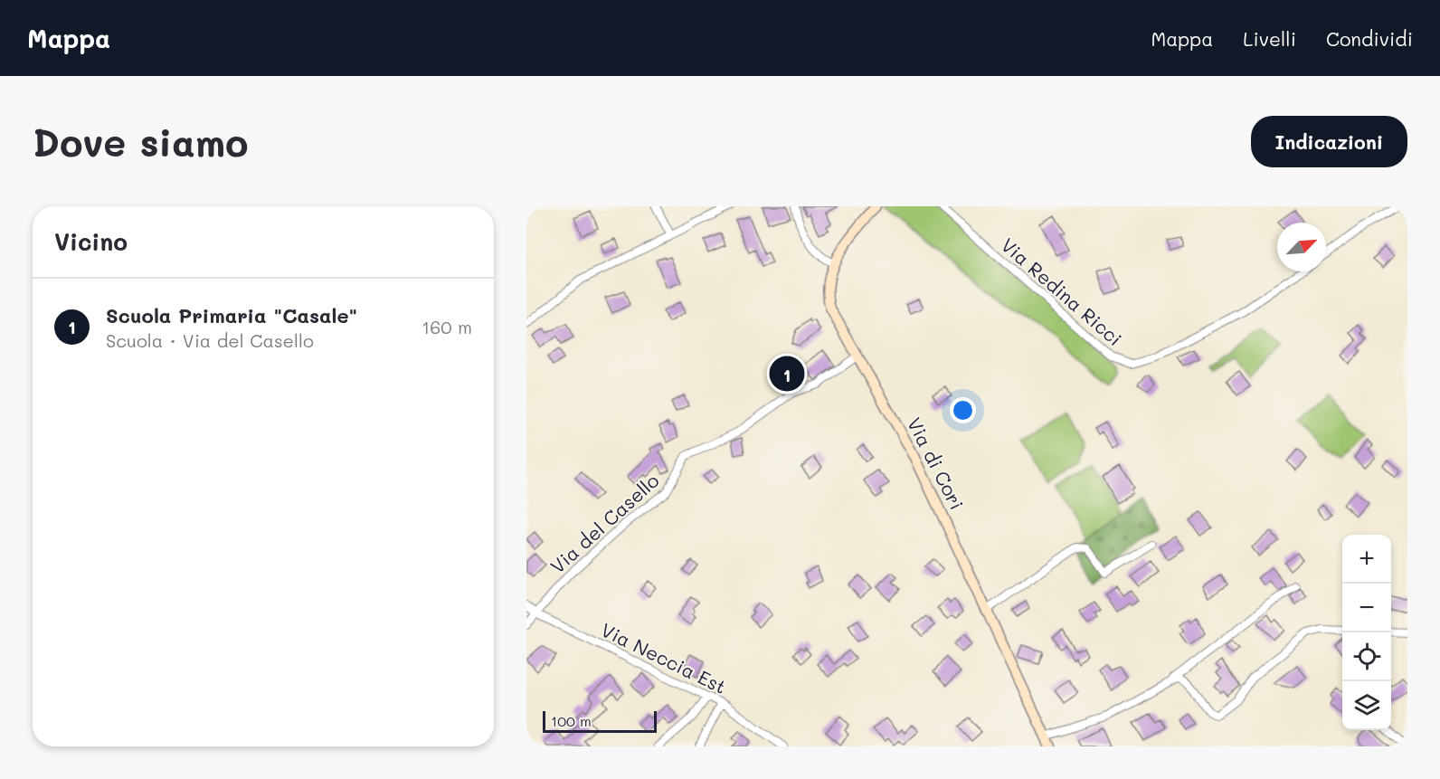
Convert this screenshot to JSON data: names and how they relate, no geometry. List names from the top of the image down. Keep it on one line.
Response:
{"streets":{"main road":["Via di Cori"],"street":["Via Redina Ricci","Via del Casello","Via Neccia Est"]},"crossings":[["Via di Cori","Via del Casello"],["Via del Casello","Via Neccia Est"]],"scale_bar":"100 m","north":"top right","page":{"header":"Mappa","nav":["Mappa","Livelli","Condividi"],"buttons":"Indicazioni","title":"Dove siamo","heading":"Vicino","list":[{"mark":"1","name":"Scuola Primaria \"Casale\"","note":"Scuola · Via del Casello","value":"160 m"}],"pins":"1","map_buttons":["+","−"],"scale":"100 m"}}
